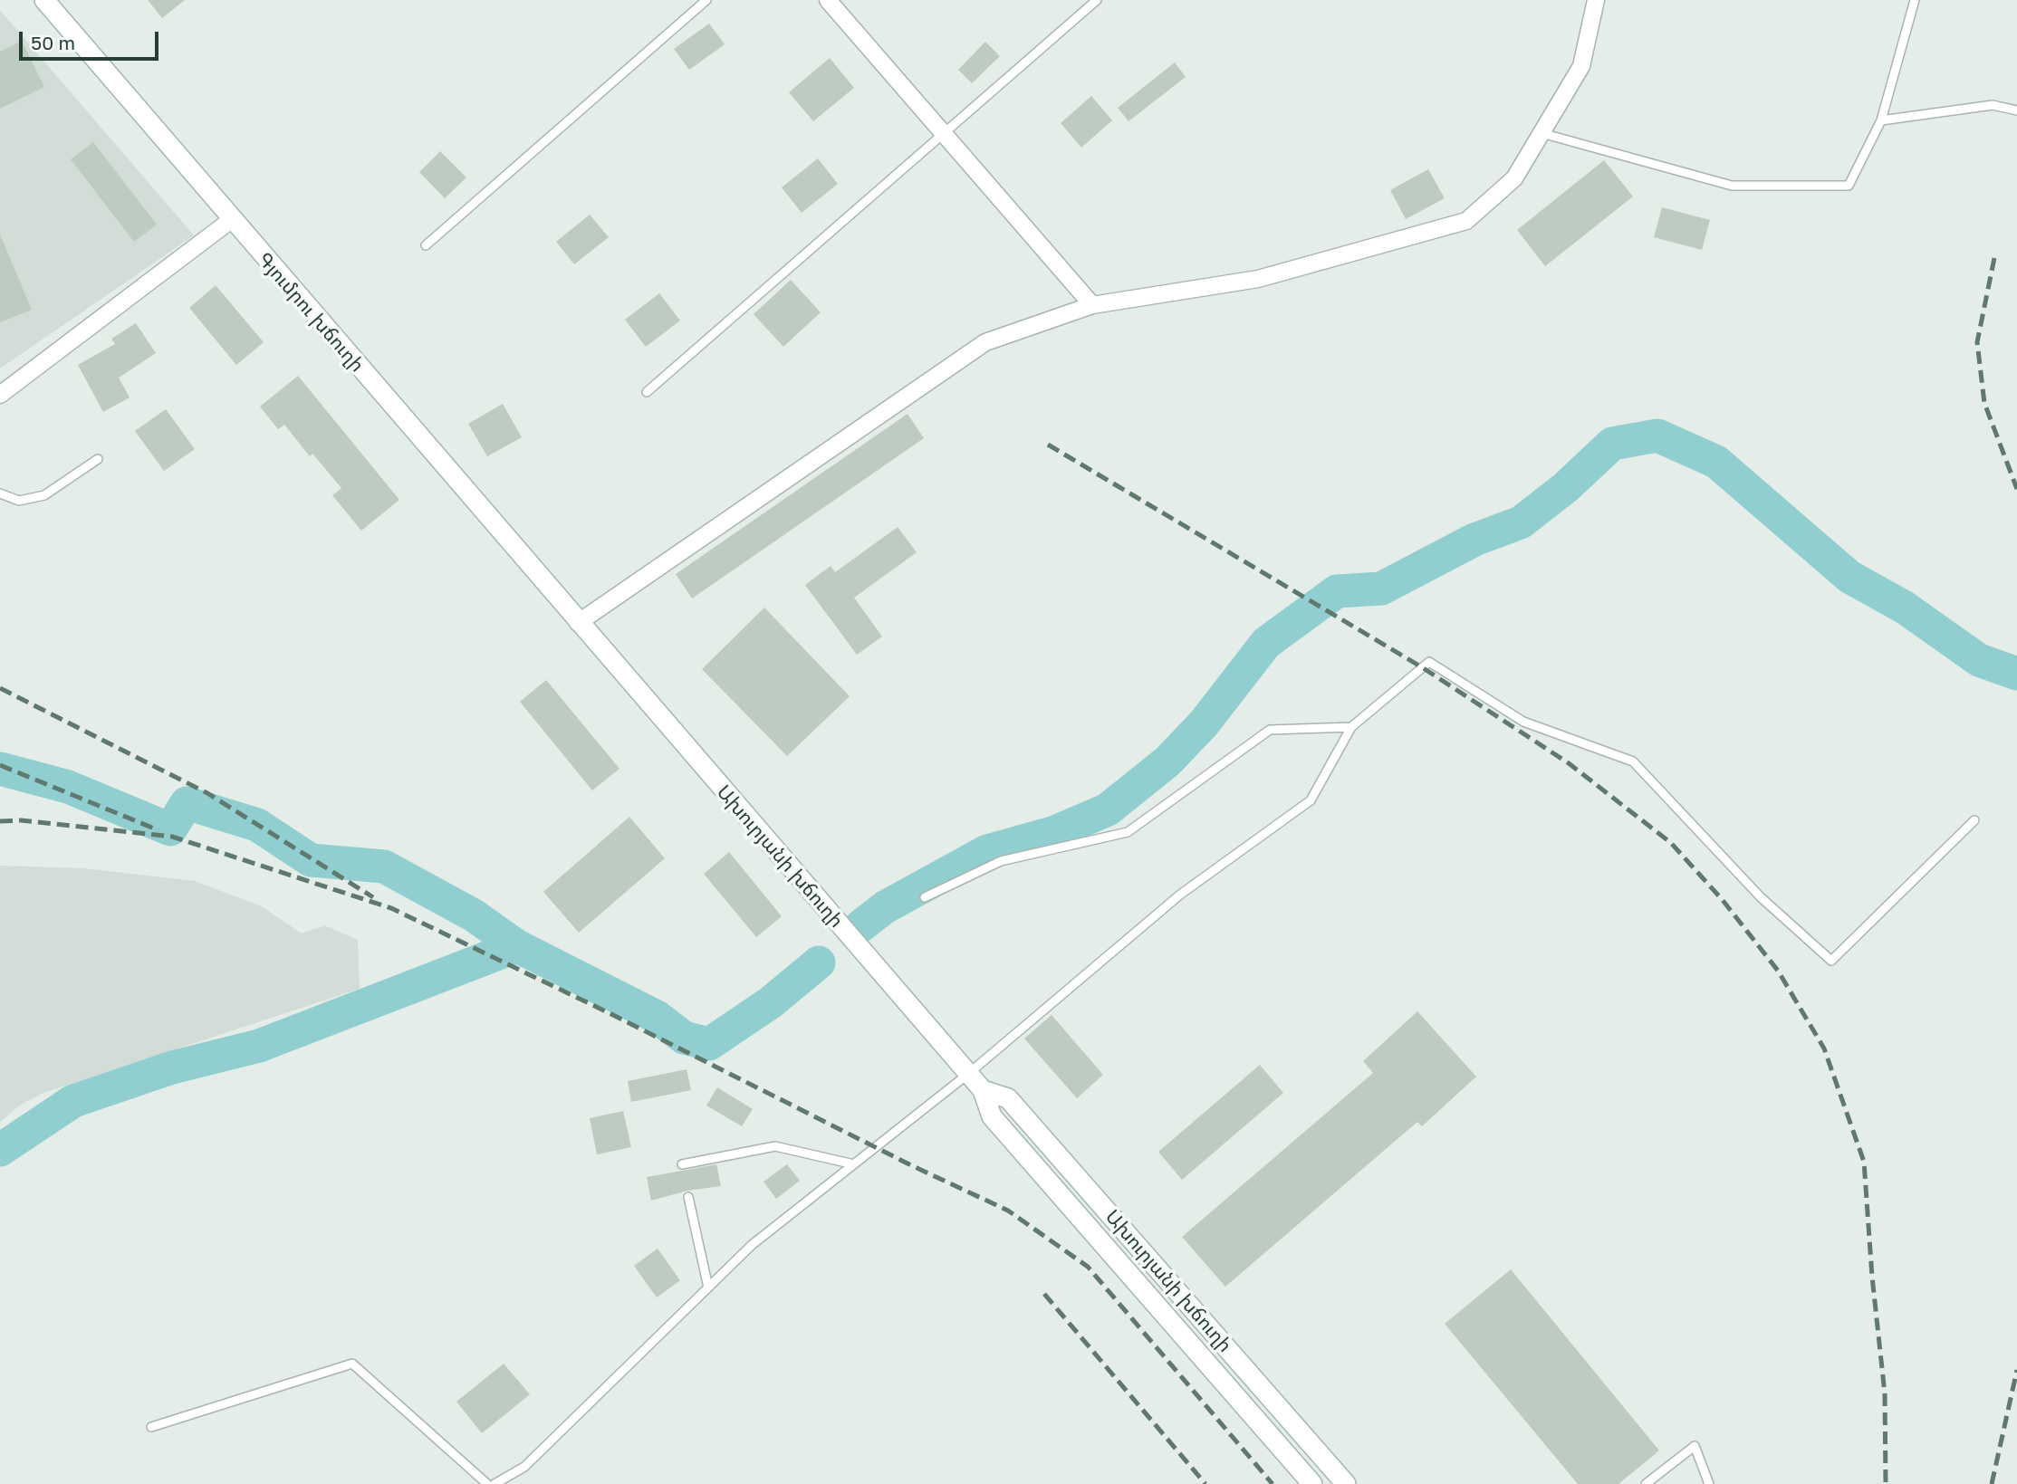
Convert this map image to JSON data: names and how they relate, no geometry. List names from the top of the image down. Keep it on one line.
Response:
{"streets":{"main road":["Գյումրու խճուղի","Ախուրյանի խճուղի"]},"crossings":[["Գյումրու խճուղի","Ախուրյանի խճուղի"]],"scale_bar":"50 m"}
